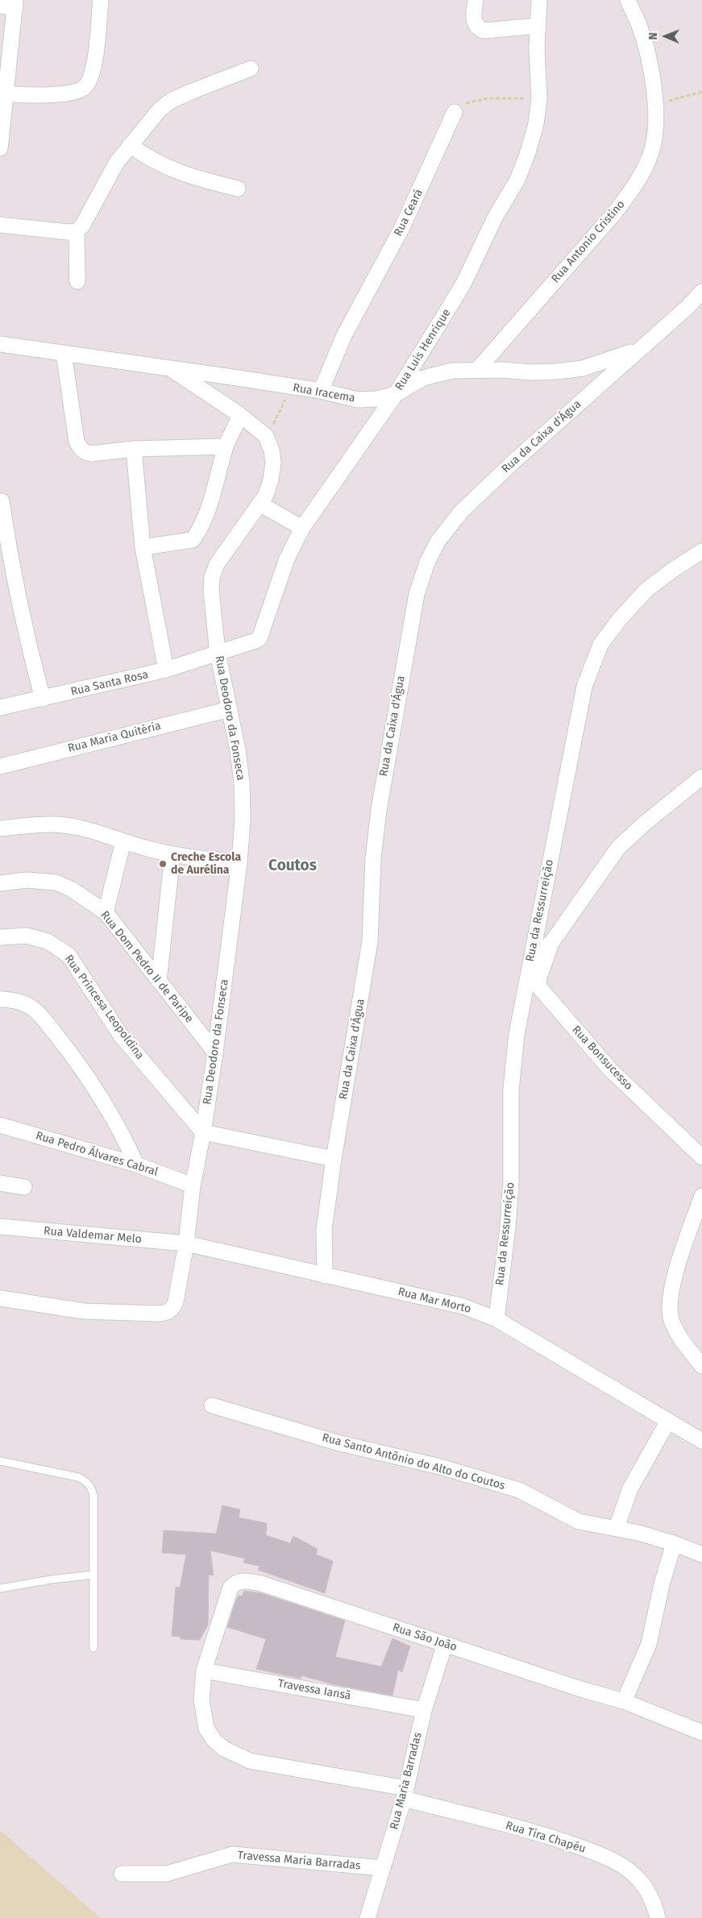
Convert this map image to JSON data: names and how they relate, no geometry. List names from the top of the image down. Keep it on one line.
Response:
{"streets":{"street":["Rua Ceará","Rua Antonio Cristino","Rua Luis Henrique","Rua Iracema","Rua da Caixa d'Água","Rua Santa Rosa","Rua Deodoro da Fonseca","Rua Maria Quitéria","Rua da Ressurreição","Rua Dom Pedro II de Paripe","Rua Princesa Leopoldina","Rua Bonsucesso","Rua Pedro Álvares Cabral","Rua Valdemar Melo","Rua Mar Morto","Rua Santo Antônio do Alto do Coutos","Rua São João","Travessa Iansã","Rua Maria Barradas","Rua Tira Chapéu","Travessa Maria Barradas"]},"crossings":[["Rua Ceará","Rua Iracema"],["Rua Antonio Cristino","Rua Iracema"],["Rua Luis Henrique","Rua Iracema"],["Rua Luis Henrique","Rua Santa Rosa"],["Rua Luis Henrique","Rua Deodoro da Fonseca"],["Rua Iracema","Rua da Caixa d'Água"],["Rua da Caixa d'Água","Rua Mar Morto"],["Rua Santa Rosa","Rua Deodoro da Fonseca"],["Rua Deodoro da Fonseca","Rua Maria Quitéria"],["Rua Deodoro da Fonseca","Rua Dom Pedro II de Paripe"],["Rua Deodoro da Fonseca","Rua Princesa Leopoldina"],["Rua Deodoro da Fonseca","Rua Pedro Álvares Cabral"],["Rua Deodoro da Fonseca","Rua Valdemar Melo"],["Rua Deodoro da Fonseca","Rua Mar Morto"],["Rua da Ressurreição","Rua Mar Morto"],["Rua Valdemar Melo","Rua Mar Morto"],["Rua São João","Travessa Iansã"],["Rua São João","Rua Maria Barradas"],["Rua São João","Rua Tira Chapéu"],["Travessa Iansã","Rua Maria Barradas"],["Travessa Iansã","Rua Tira Chapéu"],["Rua Maria Barradas","Rua Tira Chapéu"],["Rua Maria Barradas","Travessa Maria Barradas"]],"districts":["Coutos"],"places":["Creche Escola de Aurélina"],"north":"left"}
